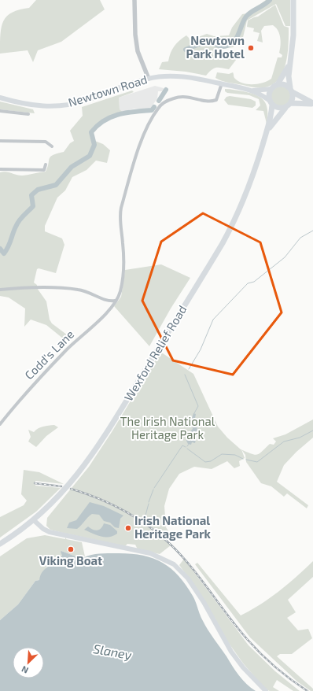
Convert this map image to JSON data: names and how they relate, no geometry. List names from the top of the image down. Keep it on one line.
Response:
{"streets":{"highway":["Wexford Relief Road"],"main road":["Newtown Road"],"street":["Codd's Lane"]},"crossings":[["Newtown Road","Wexford Relief Road"],["Newtown Road","Codd's Lane"]],"water":["Slaney"],"parks":["The Irish National Heritage Park"],"places":["Newtown Park Hotel","Irish National Heritage Park","Viking Boat"],"north":"bottom left"}
